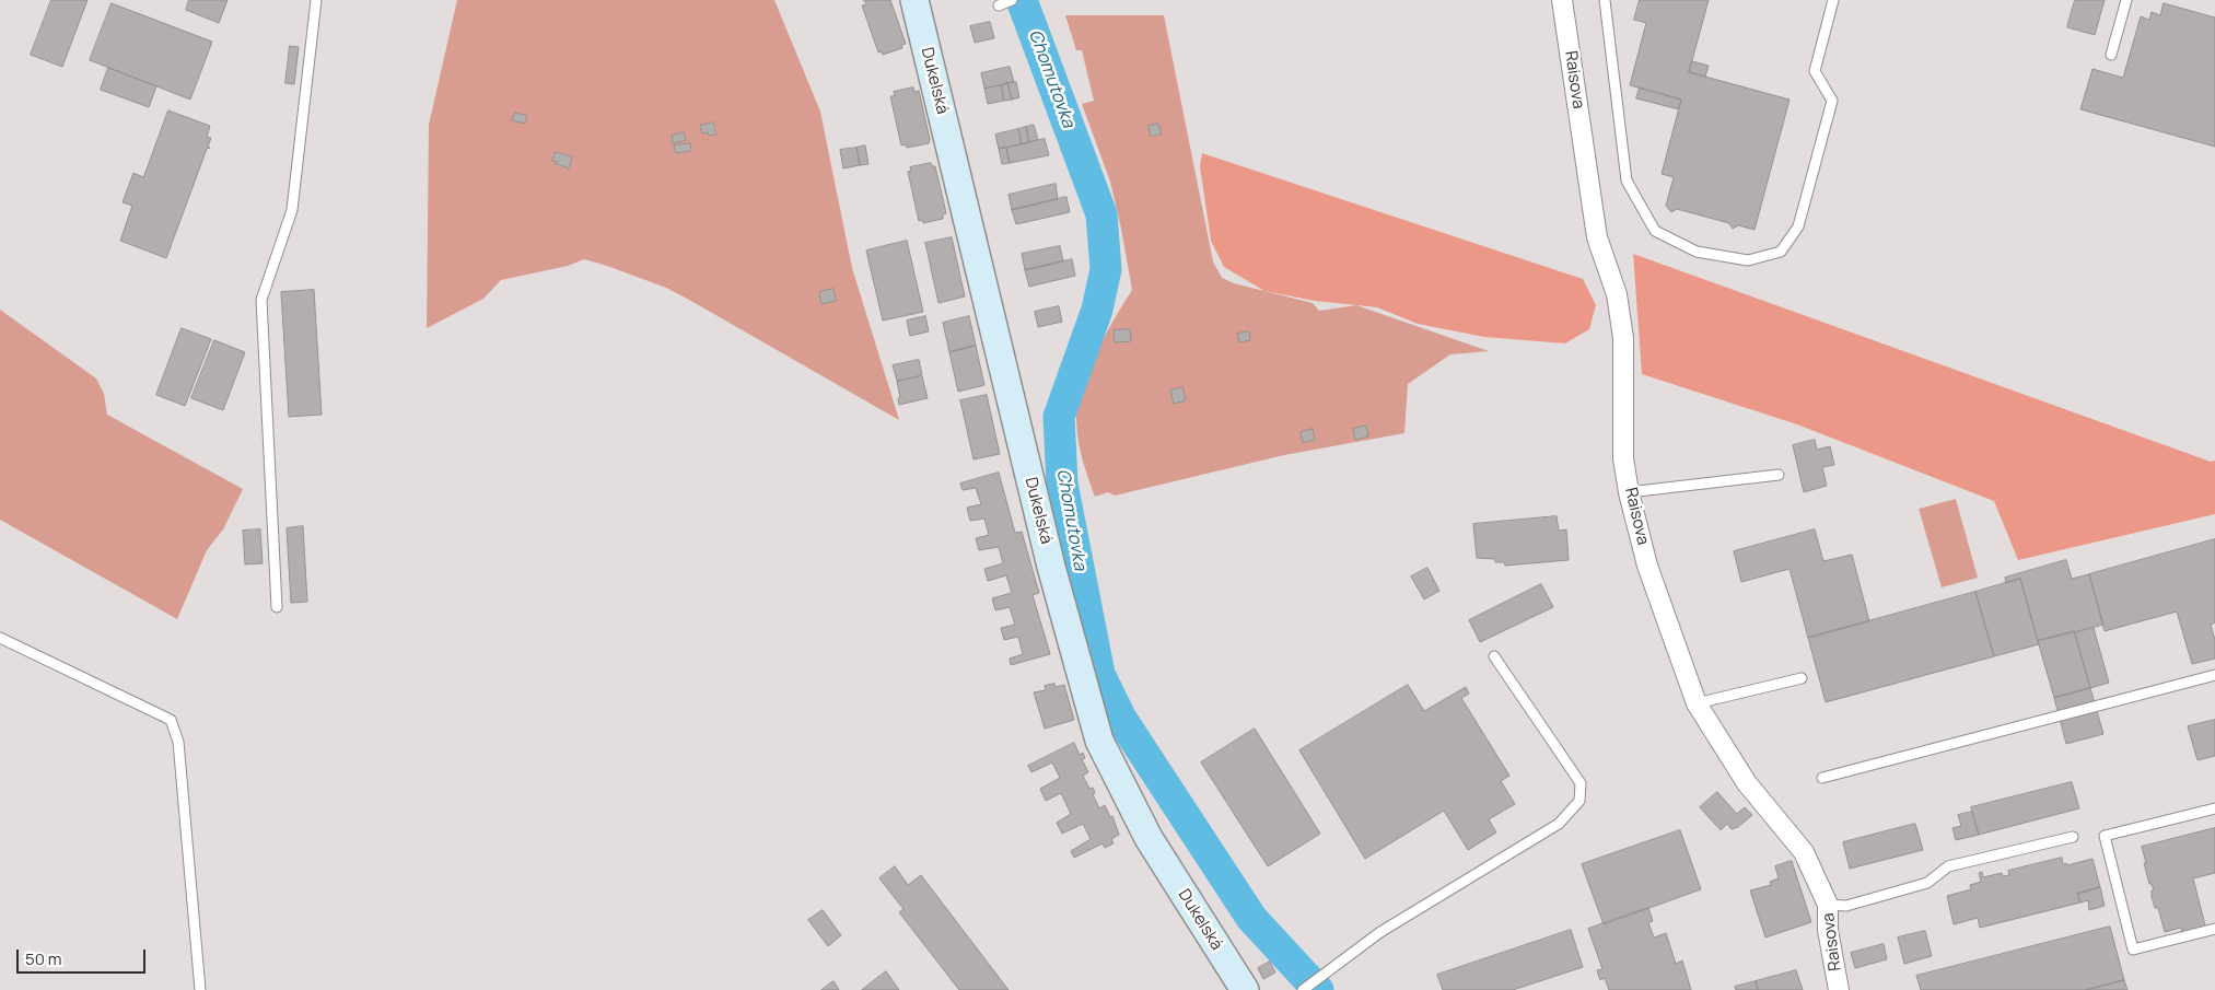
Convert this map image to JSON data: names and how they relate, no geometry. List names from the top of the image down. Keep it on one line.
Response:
{"streets":{"street":["Raisova","Dukelská"]},"water":["Chomutovka"],"scale_bar":"50 m"}
